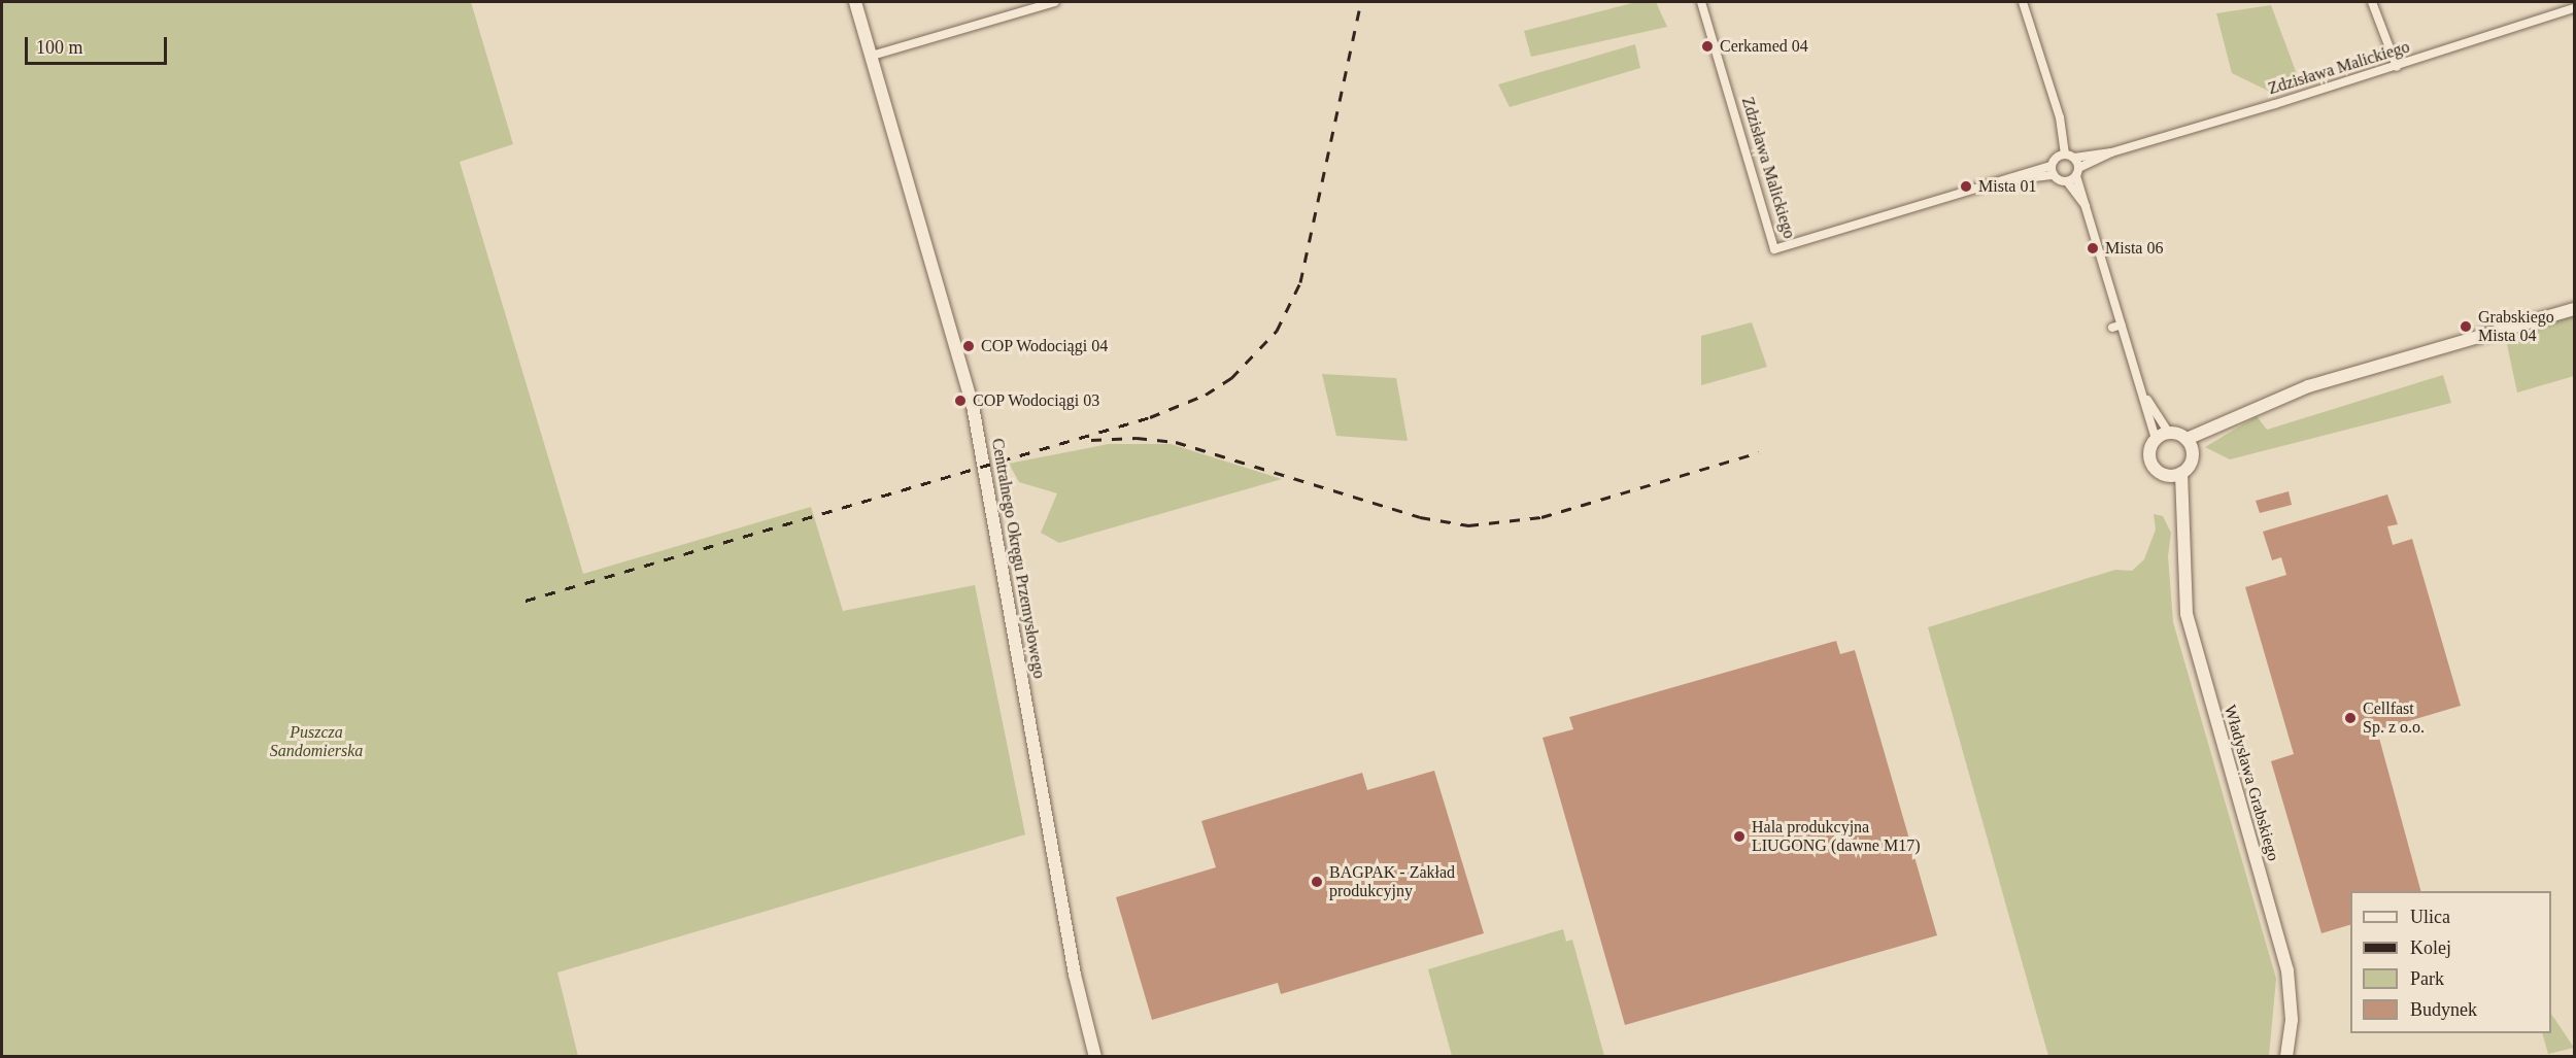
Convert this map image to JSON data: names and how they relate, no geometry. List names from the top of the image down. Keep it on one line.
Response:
{"streets":{"street":["Zdzisława Malickiego","Centralnego Okręgu Przemysłowego","Władysława Grabskiego"]},"parks":["Puszcza Sandomierska"],"places":["Cerkamed 04","Mista 01","Mista 06","Grabskiego Mista 04","COP Wodociągi 04","COP Wodociągi 03","Cellfast Sp. z o.o.","Hala produkcyjna LIUGONG (dawne M17)","BAGPAK - Zakład produkcyjny"],"legend":["Ulica","Kolej","Park","Budynek"],"scale_bar":"100 m"}
